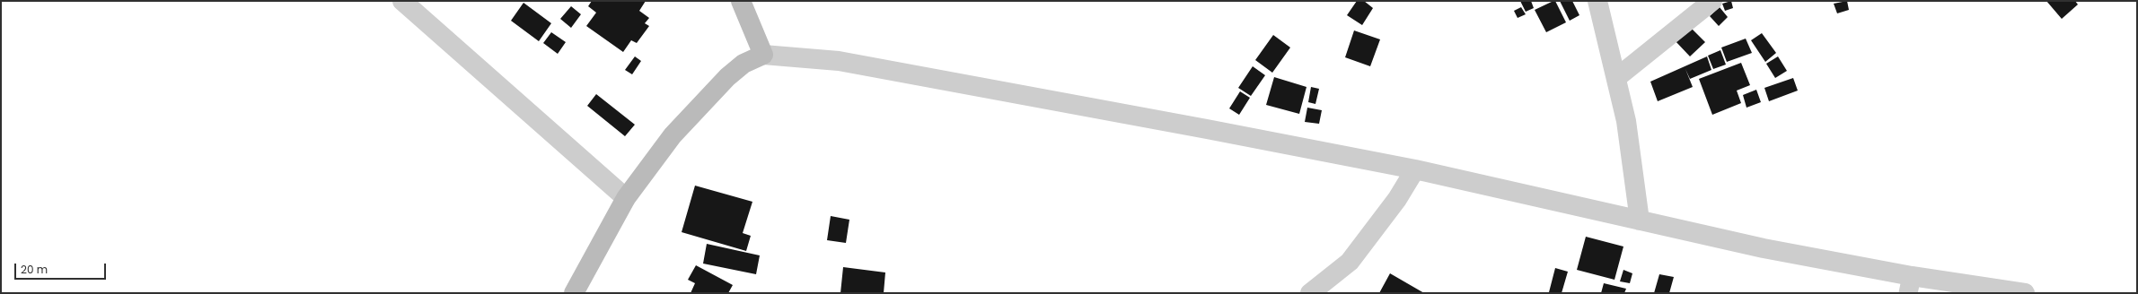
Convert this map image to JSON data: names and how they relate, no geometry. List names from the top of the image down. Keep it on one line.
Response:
{"scale_bar":"20 m"}
